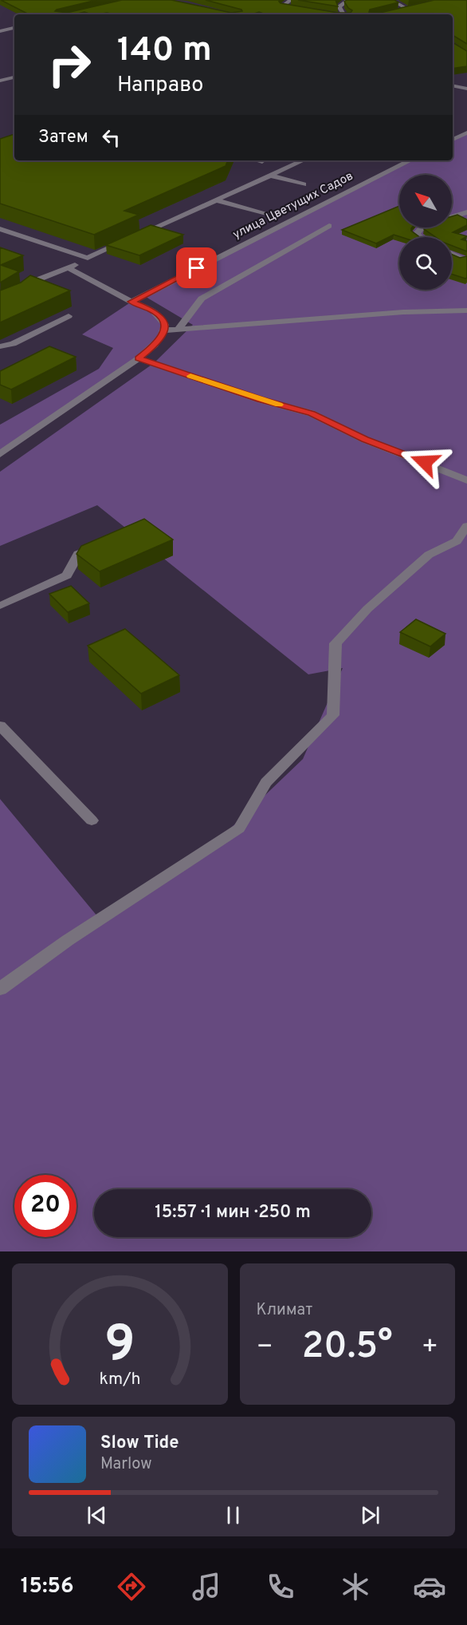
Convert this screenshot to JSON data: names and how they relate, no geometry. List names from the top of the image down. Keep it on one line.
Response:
{"streets":{"street":["улица Цветущих Садов"]},"north":"top left","page":{"turn":["140 m","Направо"],"then":"Затем","limit":"20","trip":"15:57 · 1 мин · 250 m","tile":"Климат","heat":["−","20.5°","+"],"song":["Slow Tide","Marlow"],"tabs":"15:56","gauge":["9","km/h"]}}
